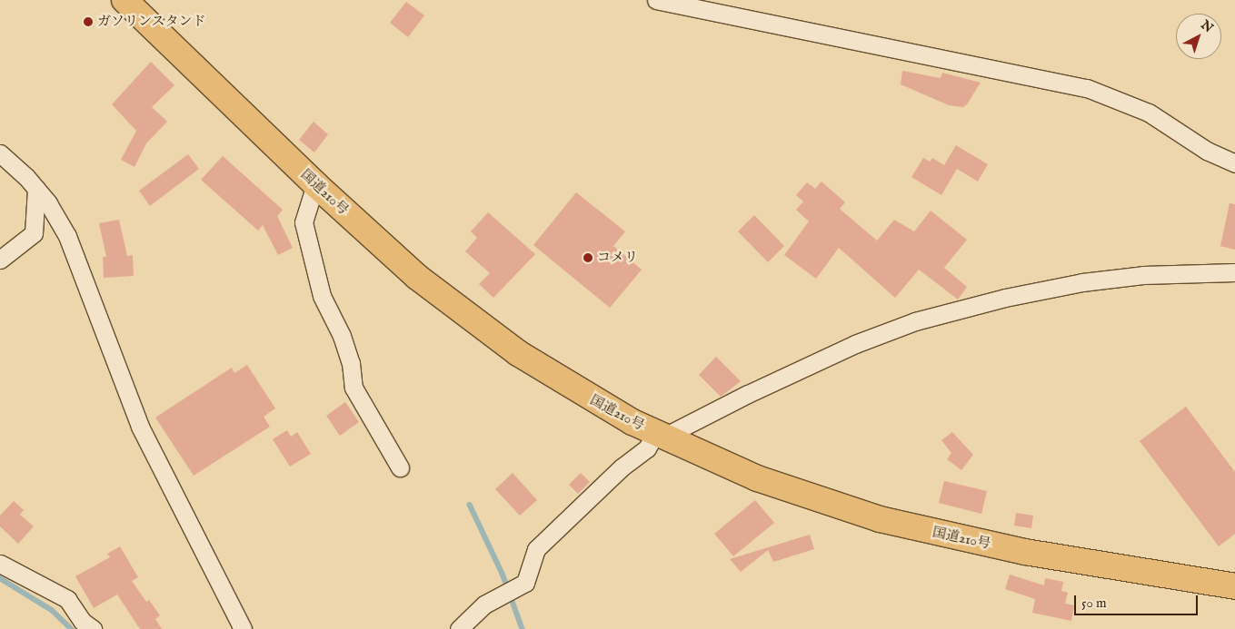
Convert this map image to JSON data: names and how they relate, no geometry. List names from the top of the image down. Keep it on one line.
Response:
{"streets":{"highway":["国道210号"]},"places":["ガソリンスタンド","コメリ"],"scale_bar":"50 m","north":"top right"}
